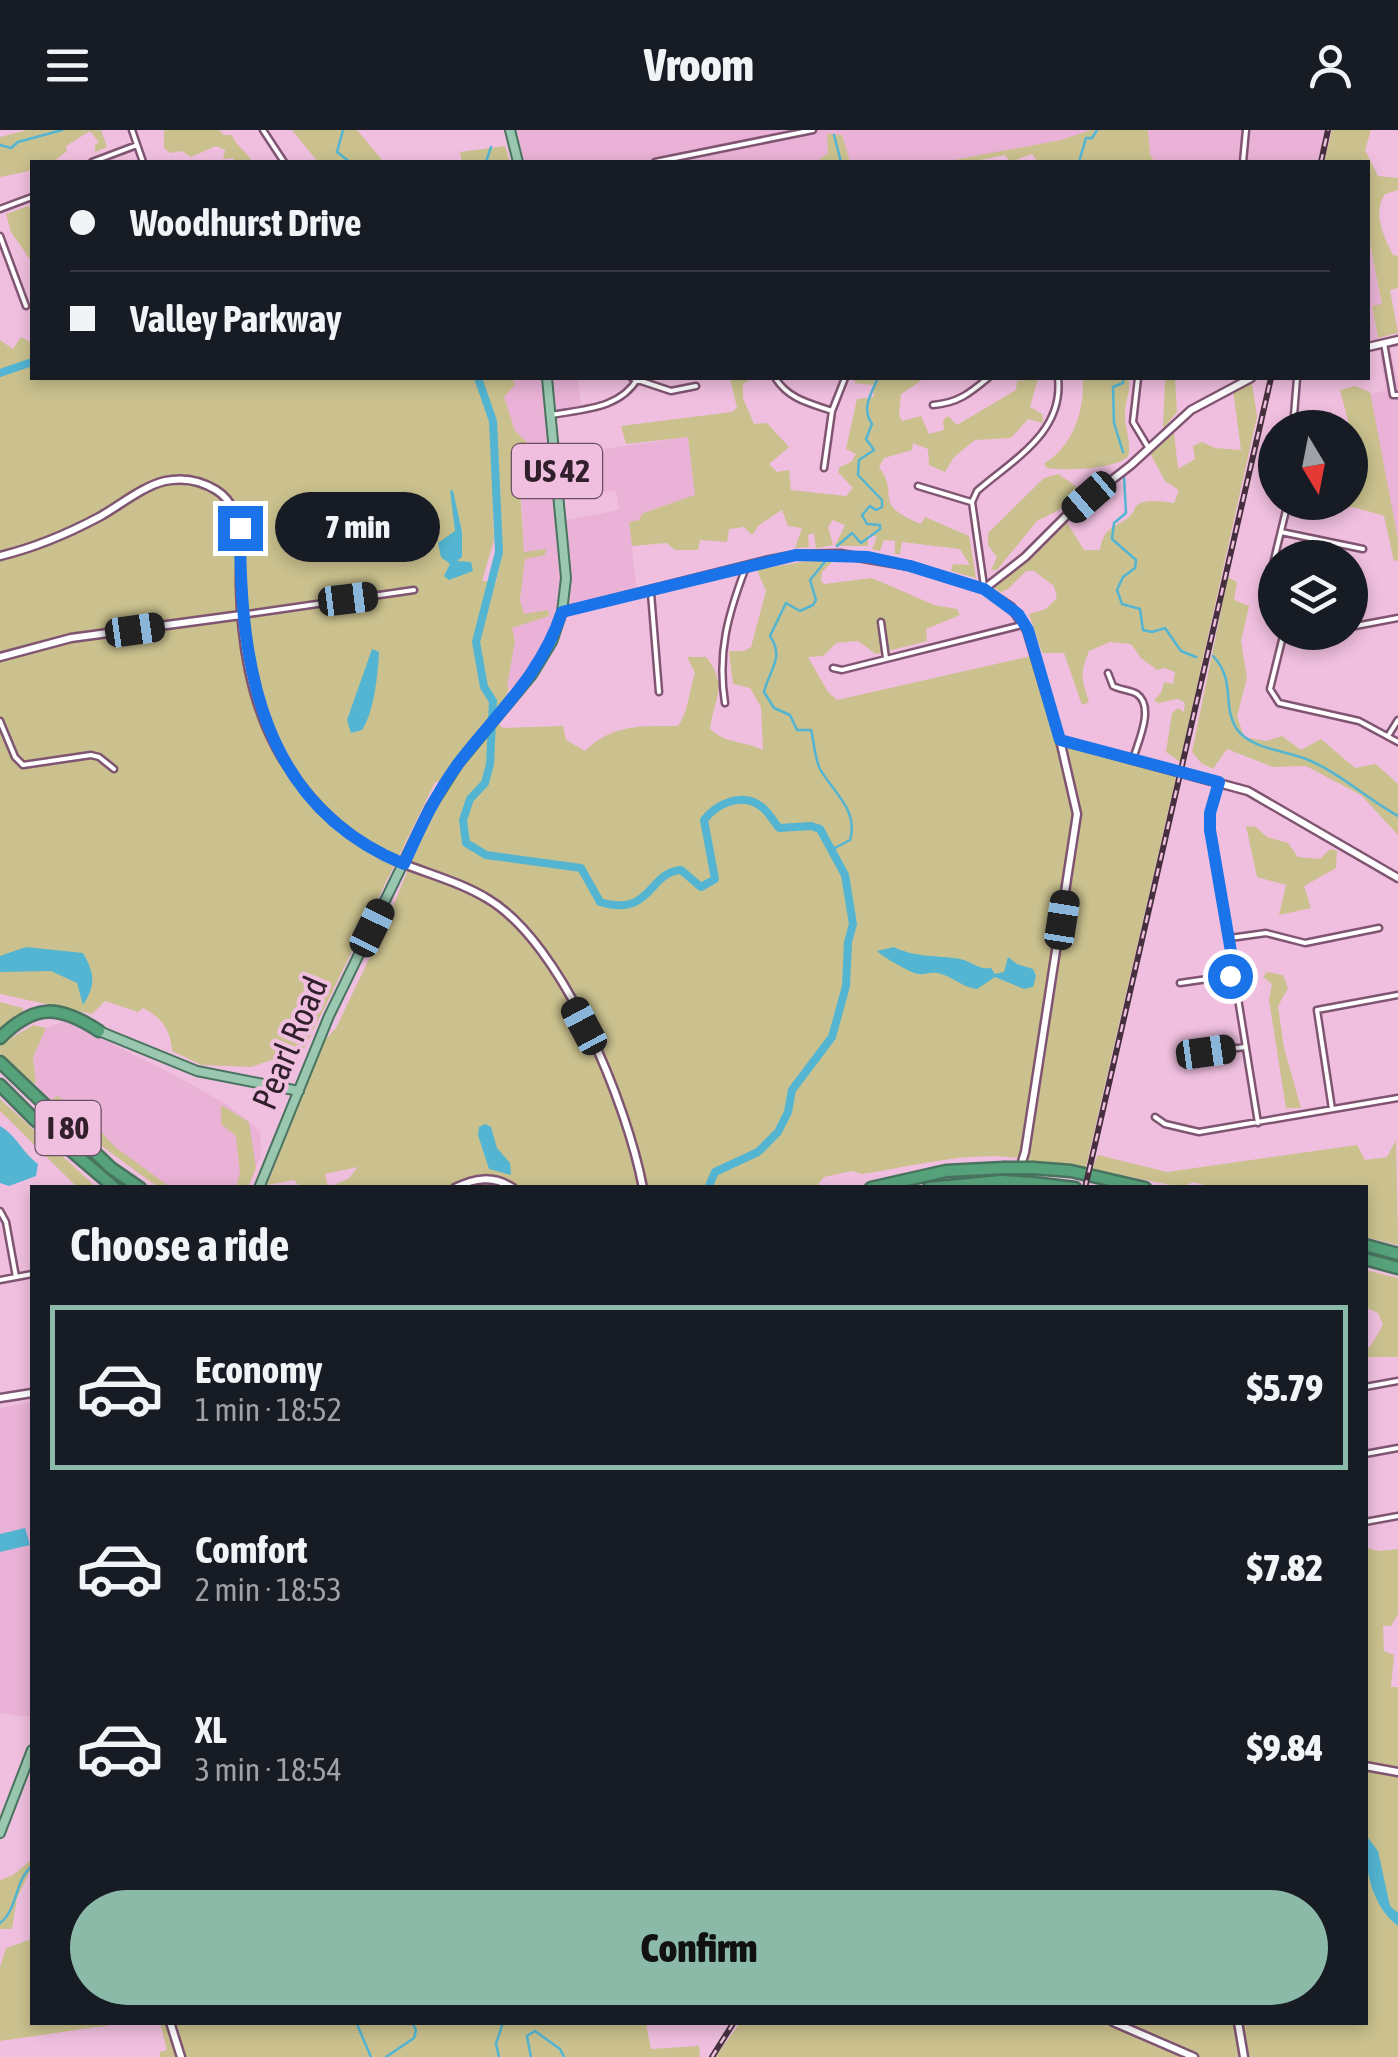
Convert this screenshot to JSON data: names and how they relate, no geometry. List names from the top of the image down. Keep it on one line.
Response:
{"streets":{"highway":["I 80"],"main road":["US 42","Pearl Road"]},"north":"bottom","page":{"header":"Vroom","banner":["Woodhurst Drive","Valley Parkway"],"bubble":"7 min","heading":"Choose a ride","list":[{"name":"Economy","note":"1 min · 18:52","value":"$5.79"},{"name":"Comfort","note":"2 min · 18:53","value":"$7.82"},{"name":"XL","note":"3 min · 18:54","value":"$9.84"}],"buttons":"Confirm"}}
